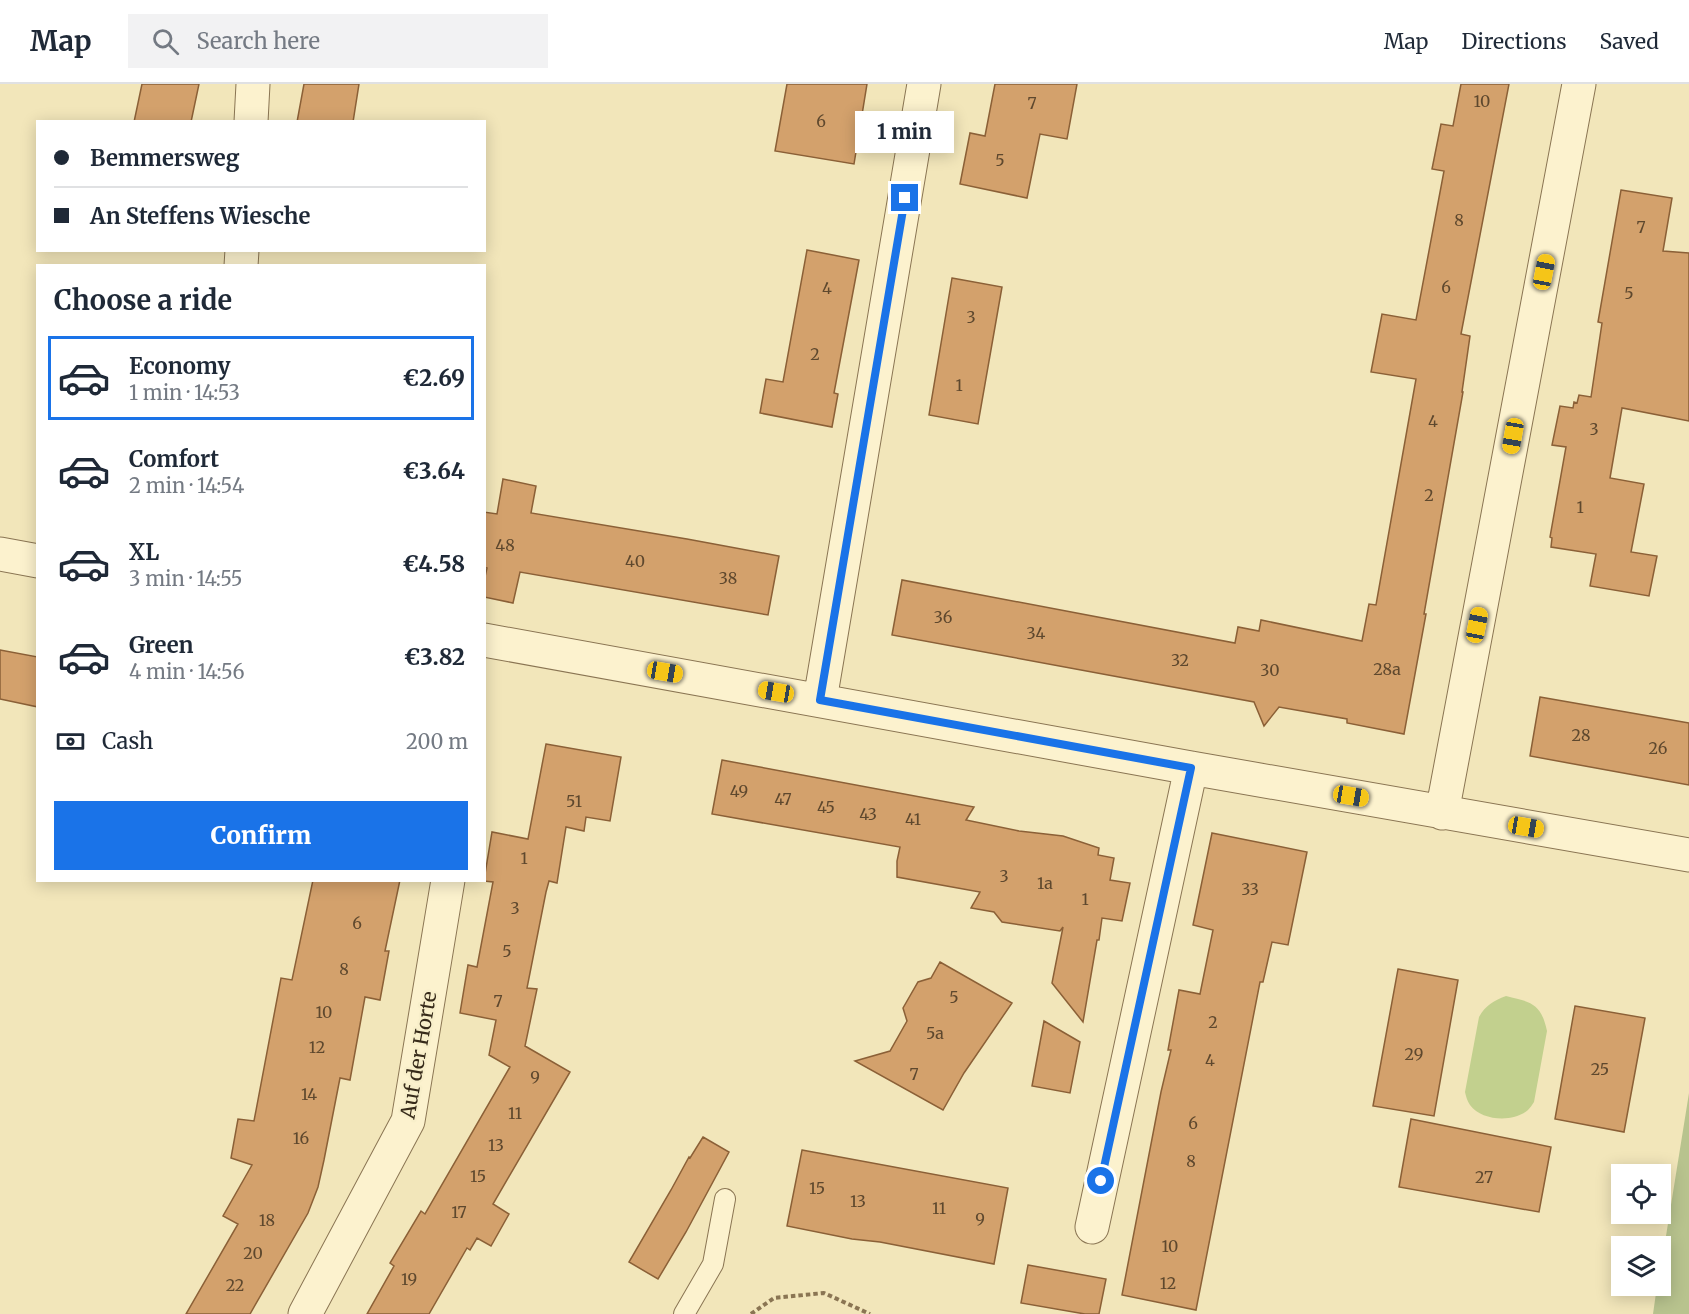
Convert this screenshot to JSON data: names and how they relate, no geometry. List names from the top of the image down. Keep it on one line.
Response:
{"streets":{"street":["Auf der Horte"]},"house_numbers":["10","7","6","5","8","7","6","4","5","3","2","1","4","3","2","1","48","40","38","36","34","32","28a","30","28","26","49","47","51","45","43","41","1","3","1a","33","1","3","6","5","8","5","7","10","2","5a","12","29","4","25","7","9","14","11","6","16","13","8","15","27","15","13","11","17","9","18","10","20","19","12","22"],"page":{"header":"Map","search":"Search here","nav":["Map","Directions","Saved"],"bubble":"1 min","banner":["Bemmersweg","An Steffens Wiesche"],"heading":"Choose a ride","list":[{"name":"Economy","note":"1 min · 14:53","value":"€2.69"},{"name":"Comfort","note":"2 min · 14:54","value":"€3.64"},{"name":"XL","note":"3 min · 14:55","value":"€4.58"},{"name":"Green","note":"4 min · 14:56","value":"€3.82"}],"pay":["Cash","200 m"],"buttons":"Confirm"}}
